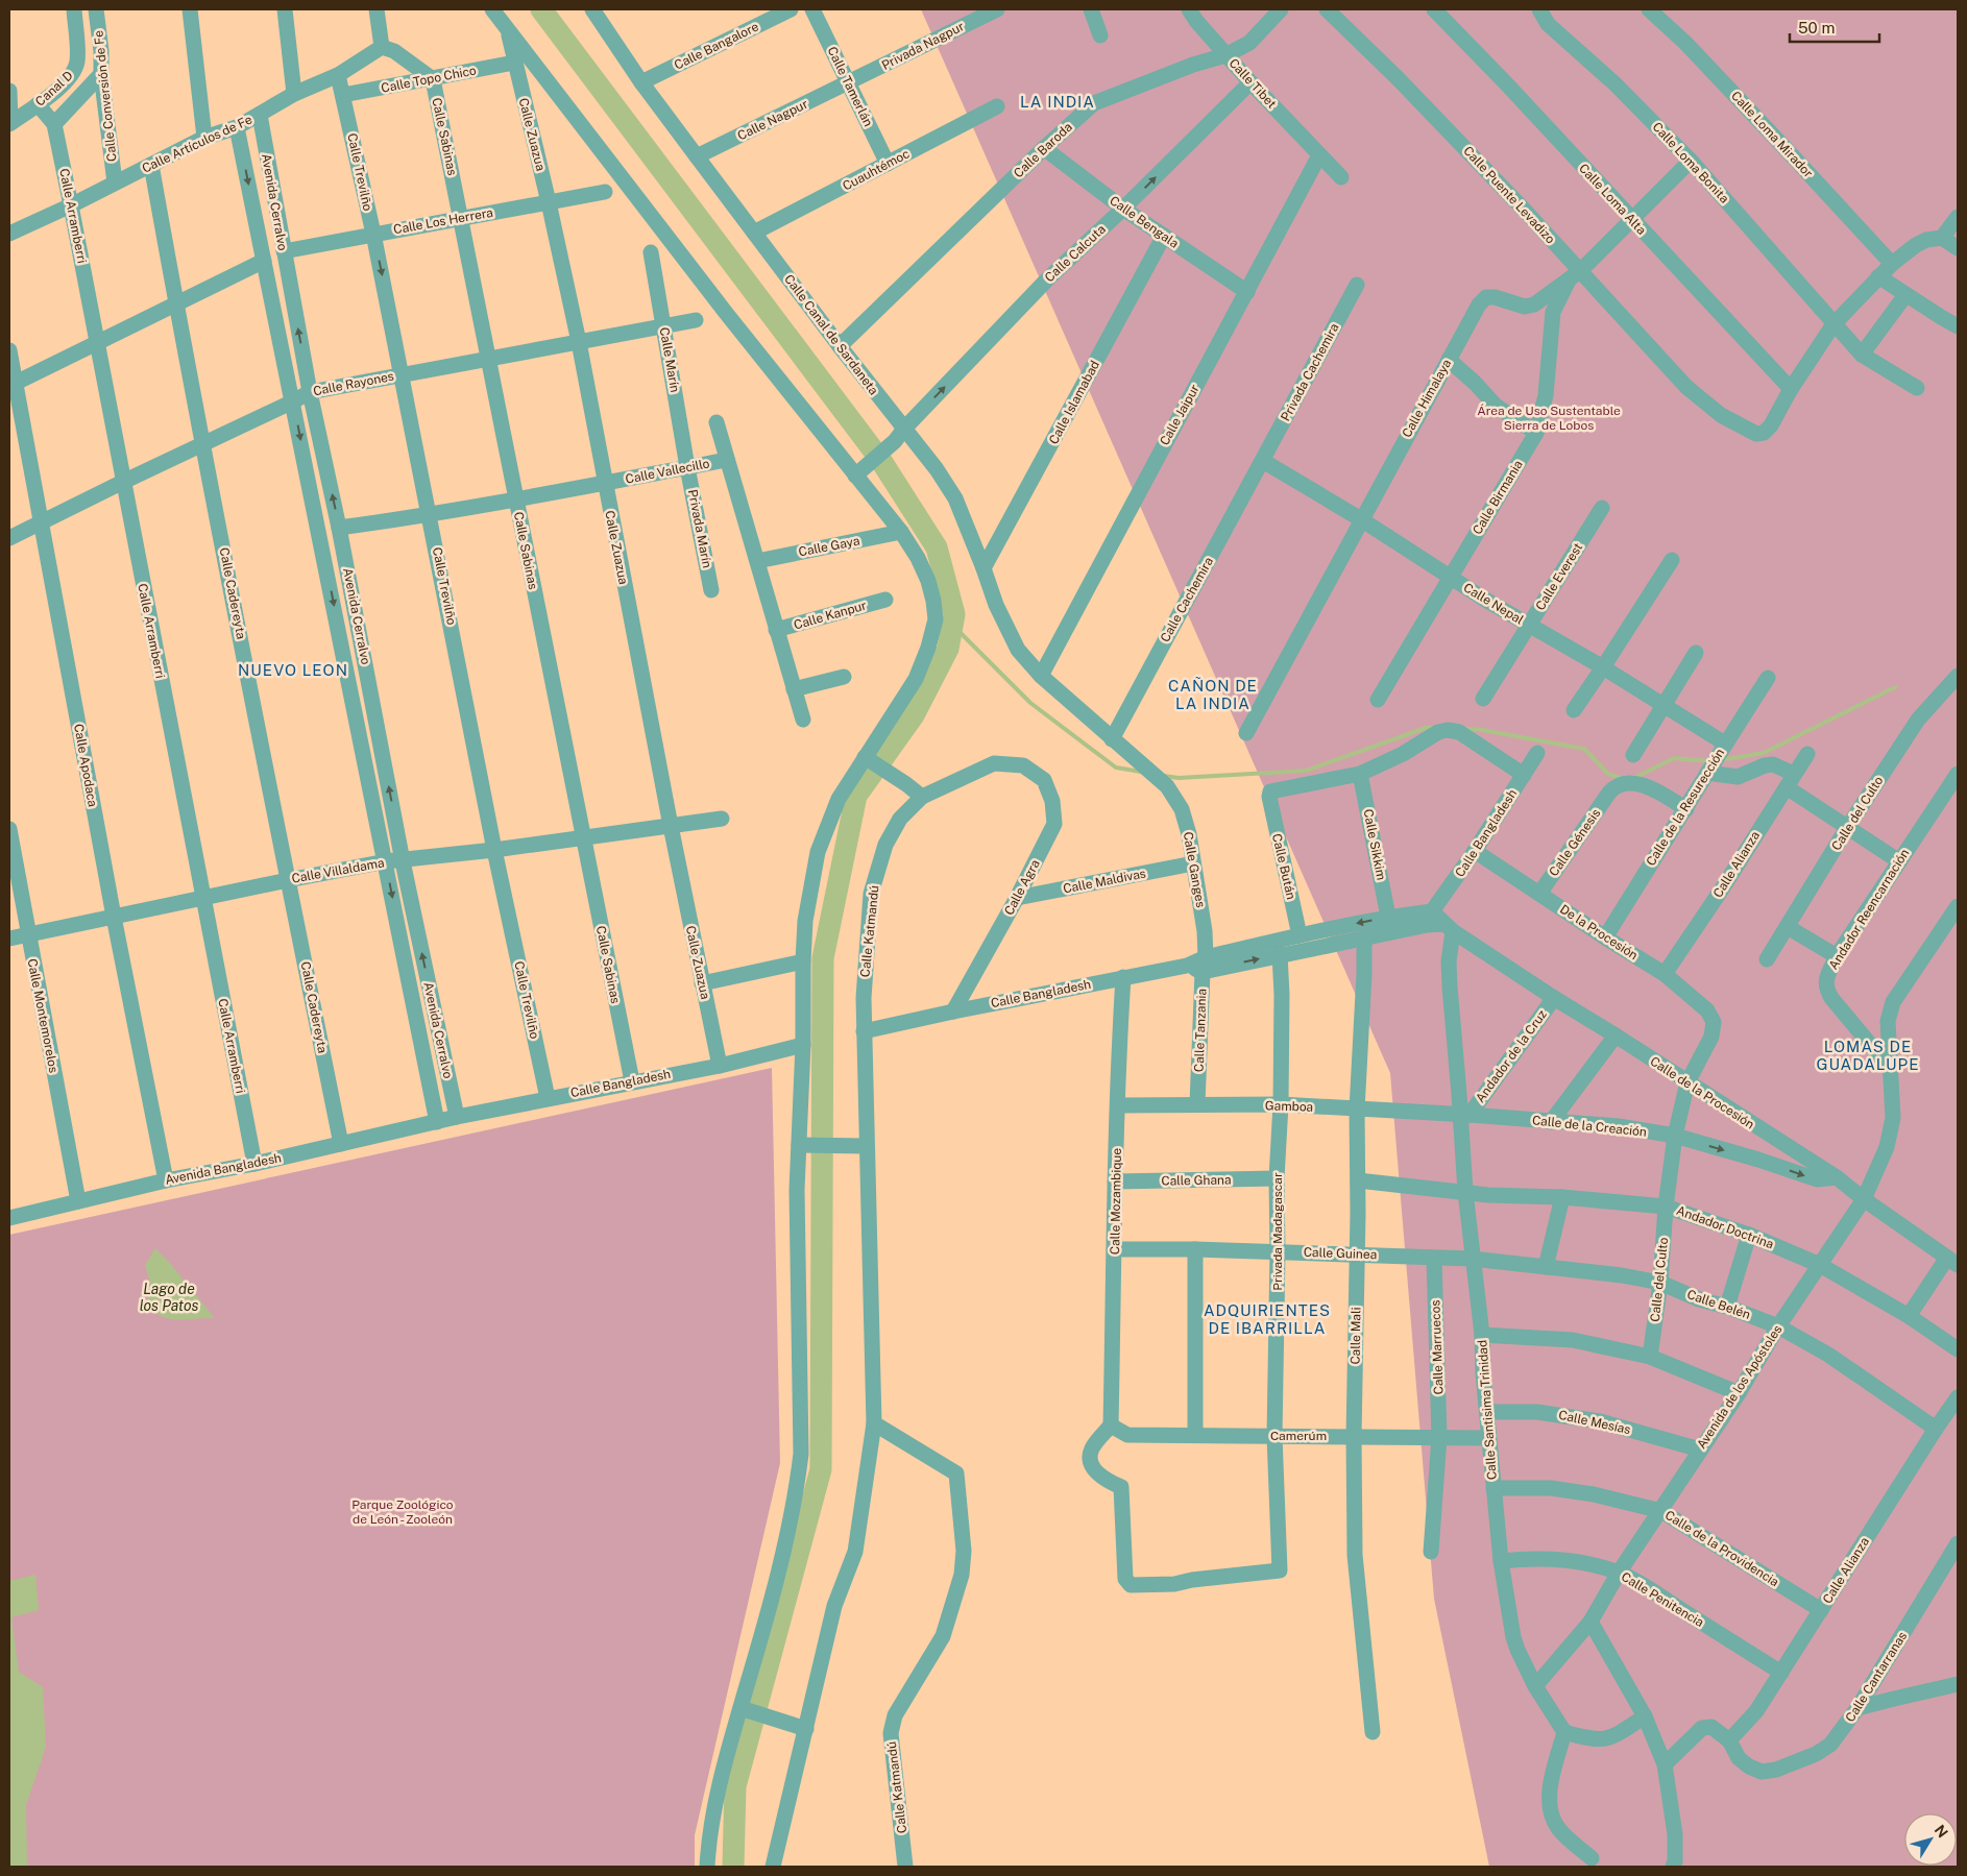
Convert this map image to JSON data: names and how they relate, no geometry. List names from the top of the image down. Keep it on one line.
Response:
{"streets":{"street":["Calle Bangalore","Privada Nagpur","Calle Topo Chico","Calle Tibet","Calle Tamerlán","Canal D","Calle Conversión de Fe","Calle Nagpur","Calle Zuazua","Calle Loma Mirador","Calle Sabinas","Calle Artículos de Fe","Calle Baroda","Calle Loma Bonita","Cuauhtémoc","Calle Trevilño","Calle Puente Levadizo","Calle Loma Alta","Avenida Cerralvo","Calle Arramberri","Calle Los Herrera","Calle Bengala","Calle Calcuta","Calle Canal de Sardaneta","Calle Marín","Privada Cachemira","Calle Rayones","Calle Himalaya","Calle Islamabad","Calle Jaipur","Calle Vallecillo","Calle Birmania","Privada Marín","Calle Gaya","Calle Everest","Calle Cadereyta","Calle Cachemira","Calle Nepal","Calle Kanpur","Calle Apodaca","Calle de la Resurección","Calle del Culto","Calle Bangladesh","Calle Génesis","Calle Sikkim","Calle Alianza","Calle Bután","Calle Ganges","Calle Villaldama","Calle Maldivas","Calle Agra","Andador Reencarnación","Calle Katmandú","De la Procesión","Calle Montemorelos","Calle Tanzania","Andador de la Cruz","Calle de la Procesión","Gamboa","Calle de la Creación","Avenida Bangladesh","Calle Ghana","Calle Mozambique","Andador Doctrina","Privada Madagascar","Calle Guinea","Calle Belén","Calle Mali","Calle Marruecos","Avenida de los Apóstoles","Calle Santisima Trinidad","Calle Mesías","Camerúm","Calle de la Providencia","Calle Penitencia","Calle Cantarranas"]},"crossings":[["Calle Bangalore","Calle Canal de Sardaneta"],["Privada Nagpur","Calle Tamerlán"],["Privada Nagpur","Calle Nagpur"],["Calle Topo Chico","Calle Zuazua"],["Calle Topo Chico","Calle Sabinas"],["Calle Topo Chico","Calle Trevilño"],["Calle Tibet","Calle Baroda"],["Calle Tibet","Calle Calcuta"],["Calle Tibet","Calle Jaipur"],["Calle Tamerlán","Calle Nagpur"],["Calle Tamerlán","Cuauhtémoc"],["Canal D","Calle Arramberri"],["Calle Conversión de Fe","Calle Artículos de Fe"],["Calle Nagpur","Calle Canal de Sardaneta"],["Calle Zuazua","Calle Los Herrera"],["Calle Zuazua","Calle Rayones"],["Calle Zuazua","Calle Vallecillo"],["Calle Zuazua","Calle Bangladesh"],["Calle Zuazua","Calle Villaldama"],["Calle Sabinas","Calle Artículos de Fe"],["Calle Sabinas","Calle Los Herrera"],["Calle Sabinas","Calle Rayones"],["Calle Sabinas","Calle Vallecillo"],["Calle Sabinas","Calle Bangladesh"],["Calle Sabinas","Calle Villaldama"],["Calle Artículos de Fe","Calle Trevilño"],["Calle Artículos de Fe","Avenida Cerralvo"],["Calle Artículos de Fe","Calle Arramberri"],["Calle Artículos de Fe","Calle Cadereyta"],["Calle Baroda","Calle Bengala"],["Calle Baroda","Calle Canal de Sardaneta"],["Calle Loma Bonita","Calle Himalaya"],["Cuauhtémoc","Calle Canal de Sardaneta"],["Calle Trevilño","Calle Los Herrera"],["Calle Trevilño","Calle Rayones"],["Calle Trevilño","Calle Vallecillo"],["Calle Trevilño","Calle Bangladesh"],["Calle Trevilño","Calle Villaldama"],["Calle Puente Levadizo","Calle Loma Alta"],["Calle Puente Levadizo","Calle Himalaya"],["Calle Puente Levadizo","Calle Birmania"],["Calle Loma Alta","Calle Himalaya"],["Avenida Cerralvo","Calle Los Herrera"],["Avenida Cerralvo","Calle Rayones"],["Avenida Cerralvo","Calle Vallecillo"],["Avenida Cerralvo","Calle Bangladesh"],["Avenida Cerralvo","Calle Villaldama"],["Avenida Cerralvo","Avenida Bangladesh"],["Calle Arramberri","Calle Rayones"],["Calle Arramberri","Calle Villaldama"],["Calle Arramberri","Avenida Bangladesh"],["Calle Bengala","Calle Calcuta"],["Calle Bengala","Calle Islamabad"],["Calle Bengala","Calle Jaipur"],["Calle Calcuta","Calle Canal de Sardaneta"],["Calle Canal de Sardaneta","Calle Islamabad"],["Calle Canal de Sardaneta","Calle Jaipur"],["Calle Marín","Calle Rayones"],["Calle Marín","Calle Vallecillo"],["Calle Marín","Privada Marín"],["Privada Cachemira","Calle Cachemira"],["Privada Cachemira","Calle Nepal"],["Calle Rayones","Calle Cadereyta"],["Calle Rayones","Calle Apodaca"],["Calle Himalaya","Calle Birmania"],["Calle Himalaya","Calle Nepal"],["Calle Vallecillo","Privada Marín"],["Calle Vallecillo","Calle Gaya"],["Calle Vallecillo","Calle Kanpur"],["Calle Birmania","Calle Nepal"],["Calle Everest","Calle Nepal"],["Calle Cadereyta","Calle Villaldama"],["Calle Cadereyta","Avenida Bangladesh"],["Calle Cachemira","Calle Nepal"],["Calle Cachemira","Calle Ganges"],["Calle Nepal","Calle de la Resurección"],["Calle Apodaca","Calle Villaldama"],["Calle Apodaca","Avenida Bangladesh"],["Calle de la Resurección","Calle Génesis"],["Calle de la Resurección","De la Procesión"],["Calle del Culto","De la Procesión"],["Calle del Culto","Calle de la Procesión"],["Calle del Culto","Calle de la Creación"],["Calle del Culto","Andador Doctrina"],["Calle del Culto","Calle Belén"],["Calle Bangladesh","Calle Sikkim"],["Calle Bangladesh","Calle Bután"],["Calle Bangladesh","Calle Ganges"],["Calle Bangladesh","Calle Agra"],["Calle Bangladesh","Calle Katmandú"],["Calle Bangladesh","De la Procesión"],["Calle Bangladesh","Calle Tanzania"],["Calle Bangladesh","Calle de la Procesión"],["Calle Bangladesh","Avenida Bangladesh"],["Calle Bangladesh","Calle Mozambique"],["Calle Bangladesh","Privada Madagascar"],["Calle Bangladesh","Calle Mali"],["Calle Génesis","De la Procesión"],["Calle Sikkim","Calle Bután"],["Calle Alianza","De la Procesión"],["Calle Alianza","Calle Belén"],["Calle Alianza","Calle de la Providencia"],["Calle Alianza","Calle Penitencia"],["Calle Alianza","Calle Cantarranas"],["Calle Ganges","Calle Maldivas"],["Calle Ganges","Calle Tanzania"],["Calle Villaldama","Calle Montemorelos"],["Calle Maldivas","Calle Agra"],["Calle Agra","Calle Katmandú"],["Andador Reencarnación","Avenida de los Apóstoles"],["Calle Montemorelos","Avenida Bangladesh"],["Calle Tanzania","Gamboa"],["Andador de la Cruz","Calle de la Procesión"],["Andador de la Cruz","Gamboa"],["Andador de la Cruz","Calle de la Creación"],["Andador de la Cruz","Calle Santisima Trinidad"],["Calle de la Procesión","Calle de la Creación"],["Calle de la Procesión","Avenida de los Apóstoles"],["Calle de la Procesión","Calle Santisima Trinidad"],["Gamboa","Calle de la Creación"],["Gamboa","Calle Mozambique"],["Gamboa","Privada Madagascar"],["Gamboa","Calle Mali"],["Gamboa","Calle Santisima Trinidad"],["Calle de la Creación","Calle Santisima Trinidad"],["Calle Ghana","Calle Mozambique"],["Calle Ghana","Privada Madagascar"],["Calle Mozambique","Privada Madagascar"],["Calle Mozambique","Calle Guinea"],["Calle Mozambique","Camerúm"],["Andador Doctrina","Avenida de los Apóstoles"],["Andador Doctrina","Calle Santisima Trinidad"],["Privada Madagascar","Calle Guinea"],["Privada Madagascar","Camerúm"],["Calle Guinea","Calle Belén"],["Calle Guinea","Calle Mali"],["Calle Guinea","Calle Marruecos"],["Calle Guinea","Calle Santisima Trinidad"],["Calle Belén","Avenida de los Apóstoles"],["Calle Belén","Calle Santisima Trinidad"],["Calle Mali","Camerúm"],["Calle Marruecos","Camerúm"],["Avenida de los Apóstoles","Calle Santisima Trinidad"],["Avenida de los Apóstoles","Calle Mesías"],["Avenida de los Apóstoles","Calle de la Providencia"],["Avenida de los Apóstoles","Calle Penitencia"],["Calle Santisima Trinidad","Calle Mesías"],["Calle Santisima Trinidad","Camerúm"],["Calle Santisima Trinidad","Calle de la Providencia"],["Calle Santisima Trinidad","Calle Penitencia"]],"one_way":["Calle Calcuta","Calle de la Creación"],"districts":["LA INDIA","NUEVO LEON","CAÑON DE LA INDIA","LOMAS DE GUADALUPE","ADQUIRIENTES DE IBARRILLA"],"water":["Lago de los Patos"],"parks":["Área de Uso Sustentable Sierra de Lobos","Parque Zoológico de León - Zooleón"],"scale_bar":"50 m","north":"top right"}
